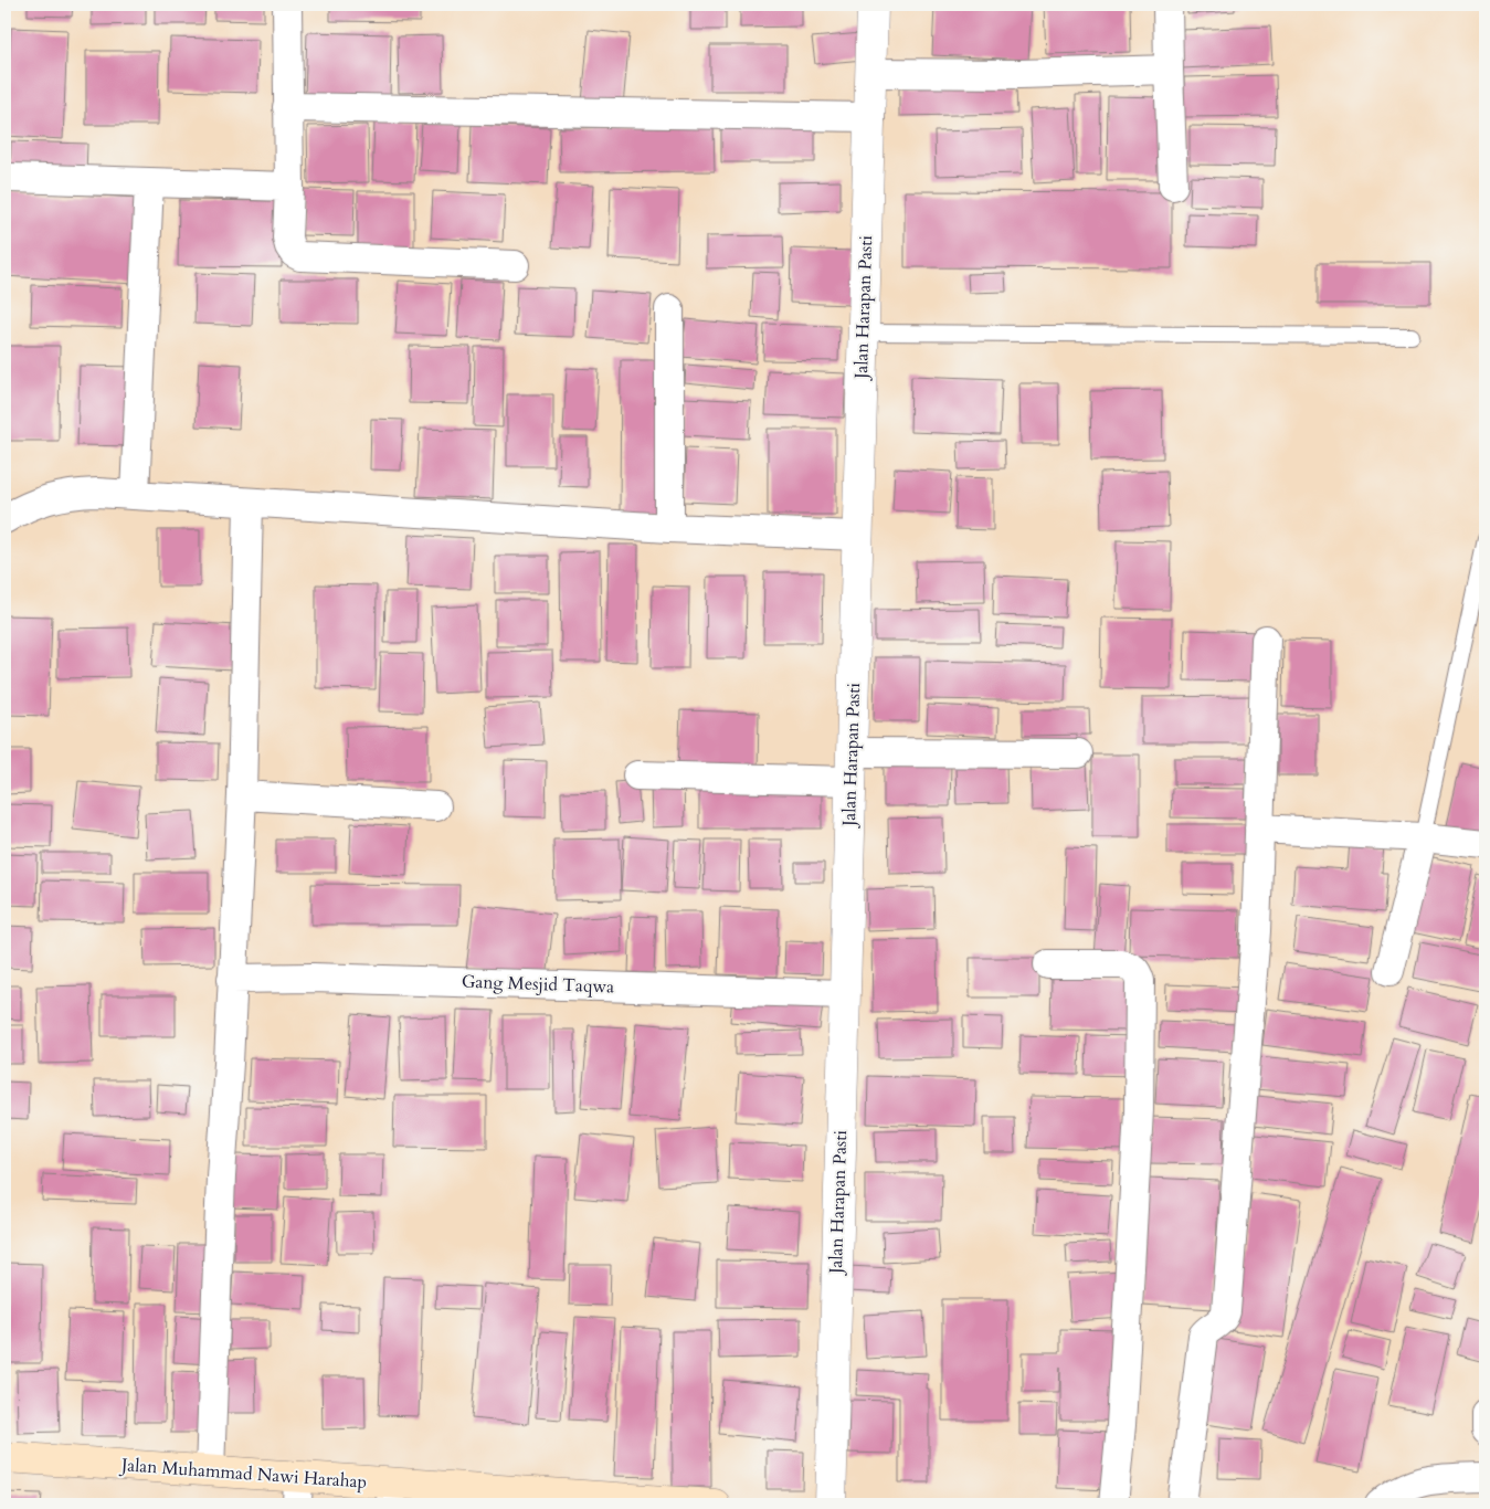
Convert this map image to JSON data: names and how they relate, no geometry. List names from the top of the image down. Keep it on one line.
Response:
{"streets":{"main road":["Jalan Muhammad Nawi Harahap"],"street":["Jalan Harapan Pasti","Gang Mesjid Taqwa"]},"crossings":[["Jalan Harapan Pasti","Gang Mesjid Taqwa"]]}
